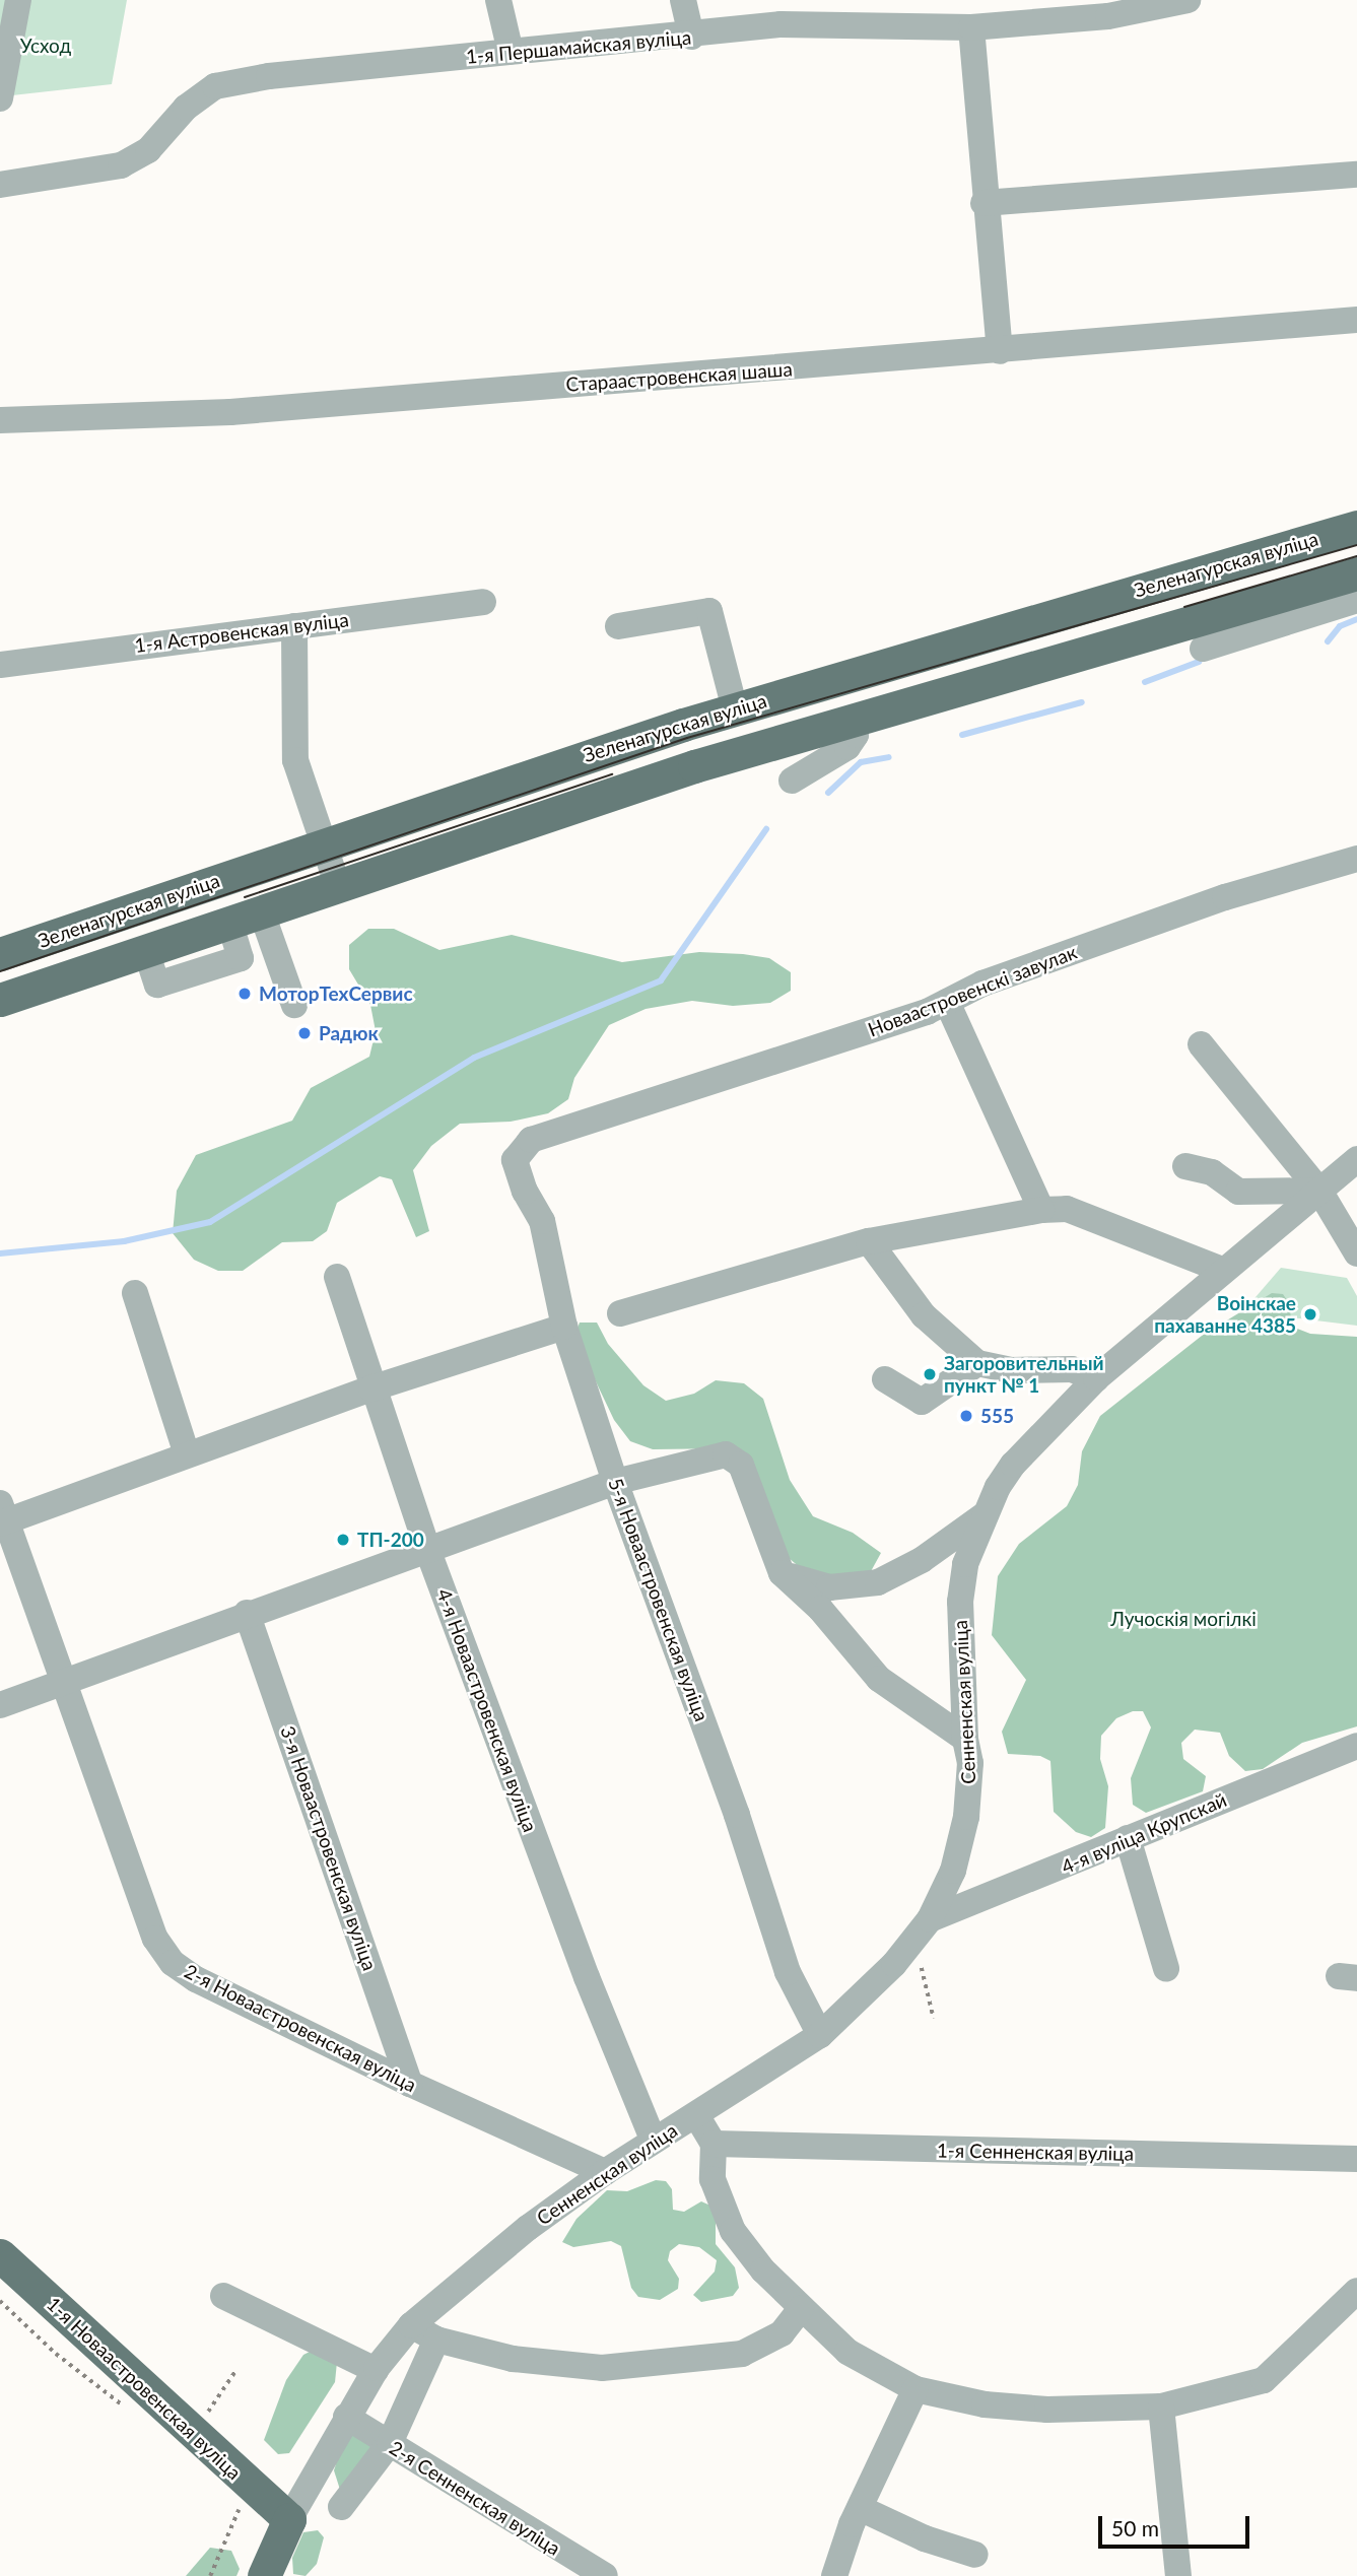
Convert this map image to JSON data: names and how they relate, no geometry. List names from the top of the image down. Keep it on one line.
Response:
{"streets":{"main road":["Зеленагурская вуліца","Сенненская вуліца","1-я Новаастровенская вуліца"],"street":["1-я Першамайская вуліца","Стараастровенская шаша","1-я Астровенская вуліца","Новаастровенскі завулак","5-я Новаастровенская вуліца","4-я Новаастровенская вуліца","4-я вуліца Крупскай","3-я Новаастровенская вуліца","2-я Новаастровенская вуліца","1-я Сенненская вуліца","2-я Сенненская вуліца"]},"crossings":[["Новаастровенскі завулак","5-я Новаастровенская вуліца"],["5-я Новаастровенская вуліца","Сенненская вуліца"],["Сенненская вуліца","4-я Новаастровенская вуліца"],["Сенненская вуліца","4-я вуліца Крупскай"],["Сенненская вуліца","2-я Новаастровенская вуліца"],["Сенненская вуліца","1-я Новаастровенская вуліца"],["Сенненская вуліца","2-я Сенненская вуліца"],["3-я Новаастровенская вуліца","2-я Новаастровенская вуліца"]],"parks":["Усход","Лучоскія могілкі"],"places":["МоторТехСервис","Радюк","Воінскае пахаванне 4385","Загоровительный пункт № 1","555","ТП-200"],"scale_bar":"50 m"}
